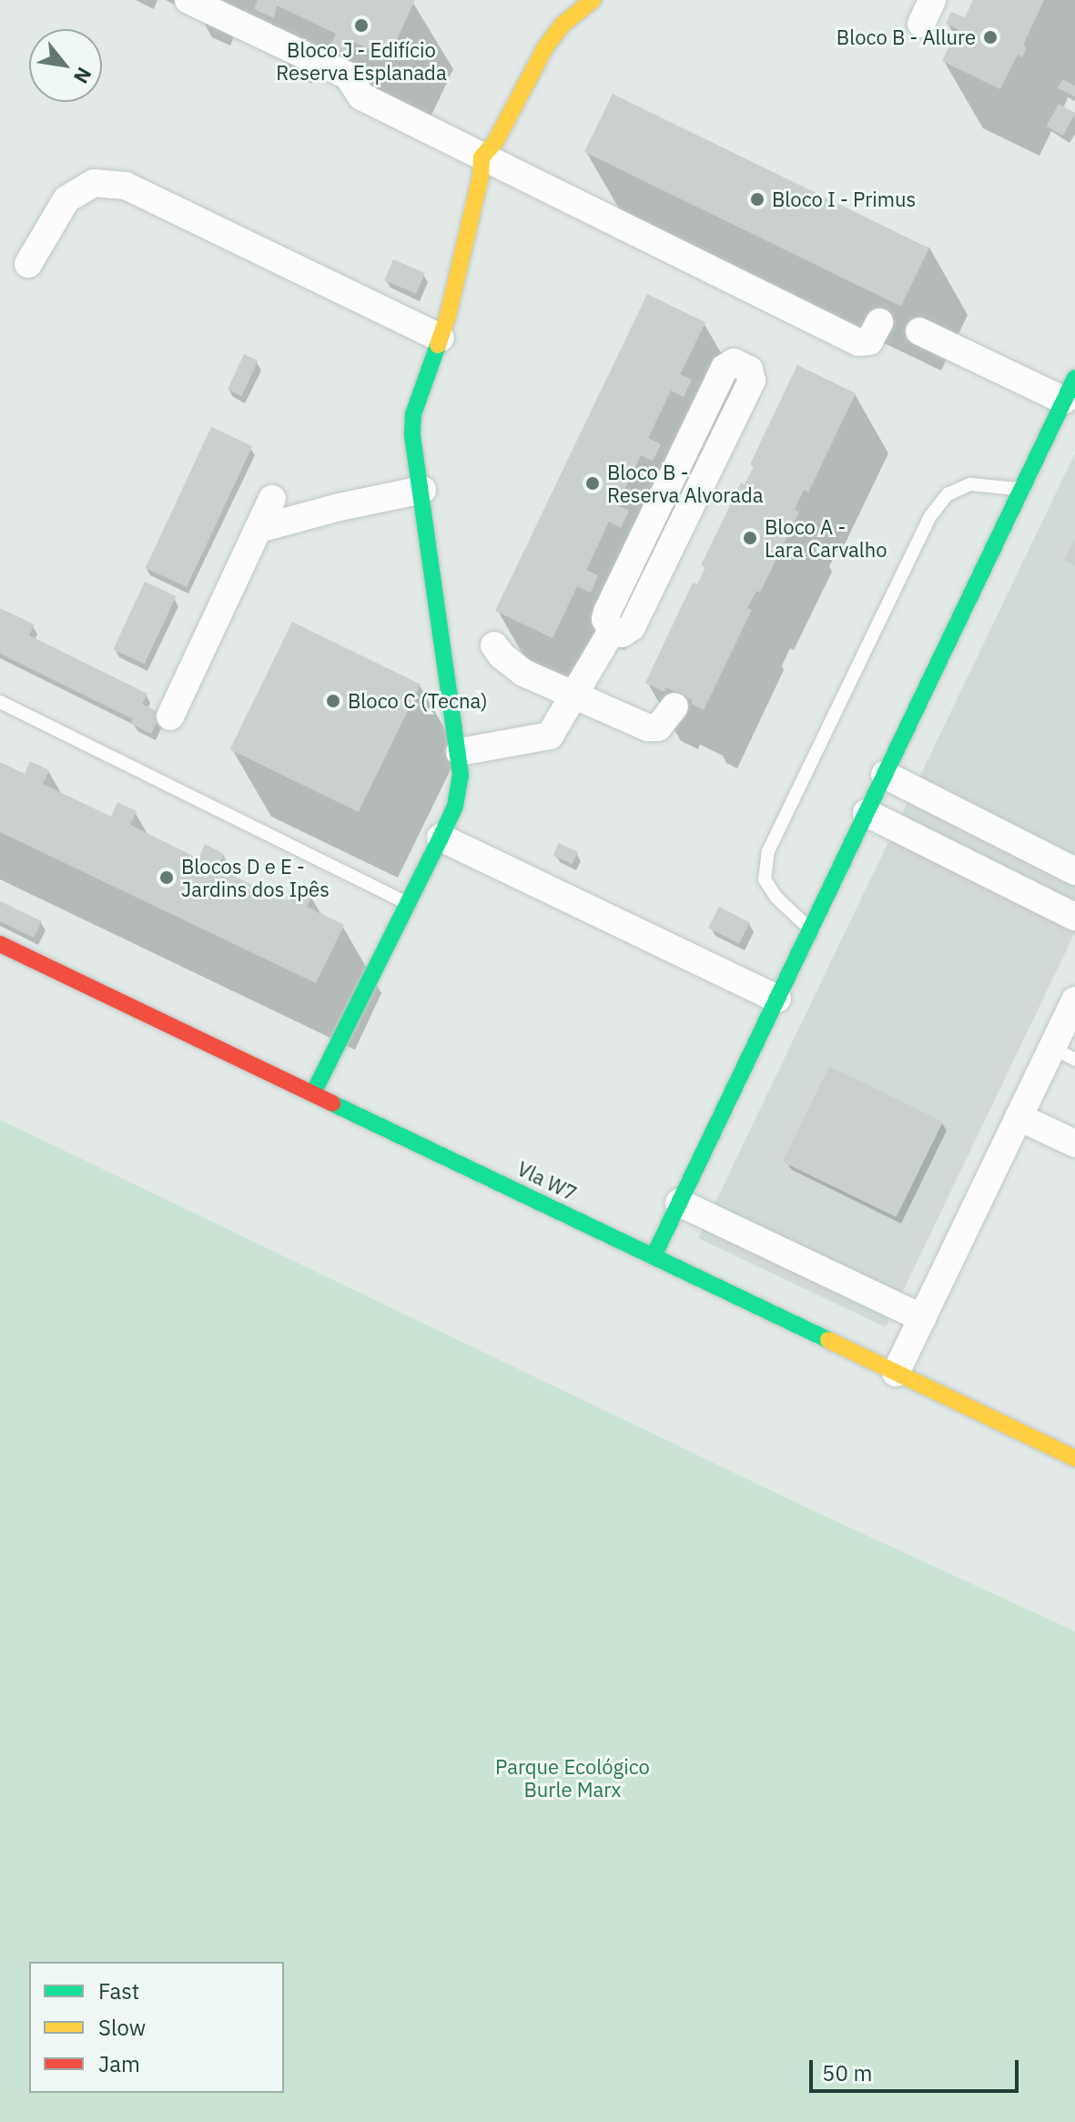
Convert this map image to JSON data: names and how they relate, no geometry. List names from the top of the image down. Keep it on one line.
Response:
{"streets":{"street":["Vla W7"]},"parks":["Parque Ecológico Burle Marx"],"places":["Bloco J - Edifício Reserva Esplanada","Bloco B - Allure","Bloco I - Primus","Bloco B - Reserva Alvorada","Bloco A - Lara Carvalho","Bloco C (Tecna)","Blocos D e E - Jardins dos Ipês"],"legend":["Fast","Slow","Jam"],"scale_bar":"50 m","north":"bottom right"}
